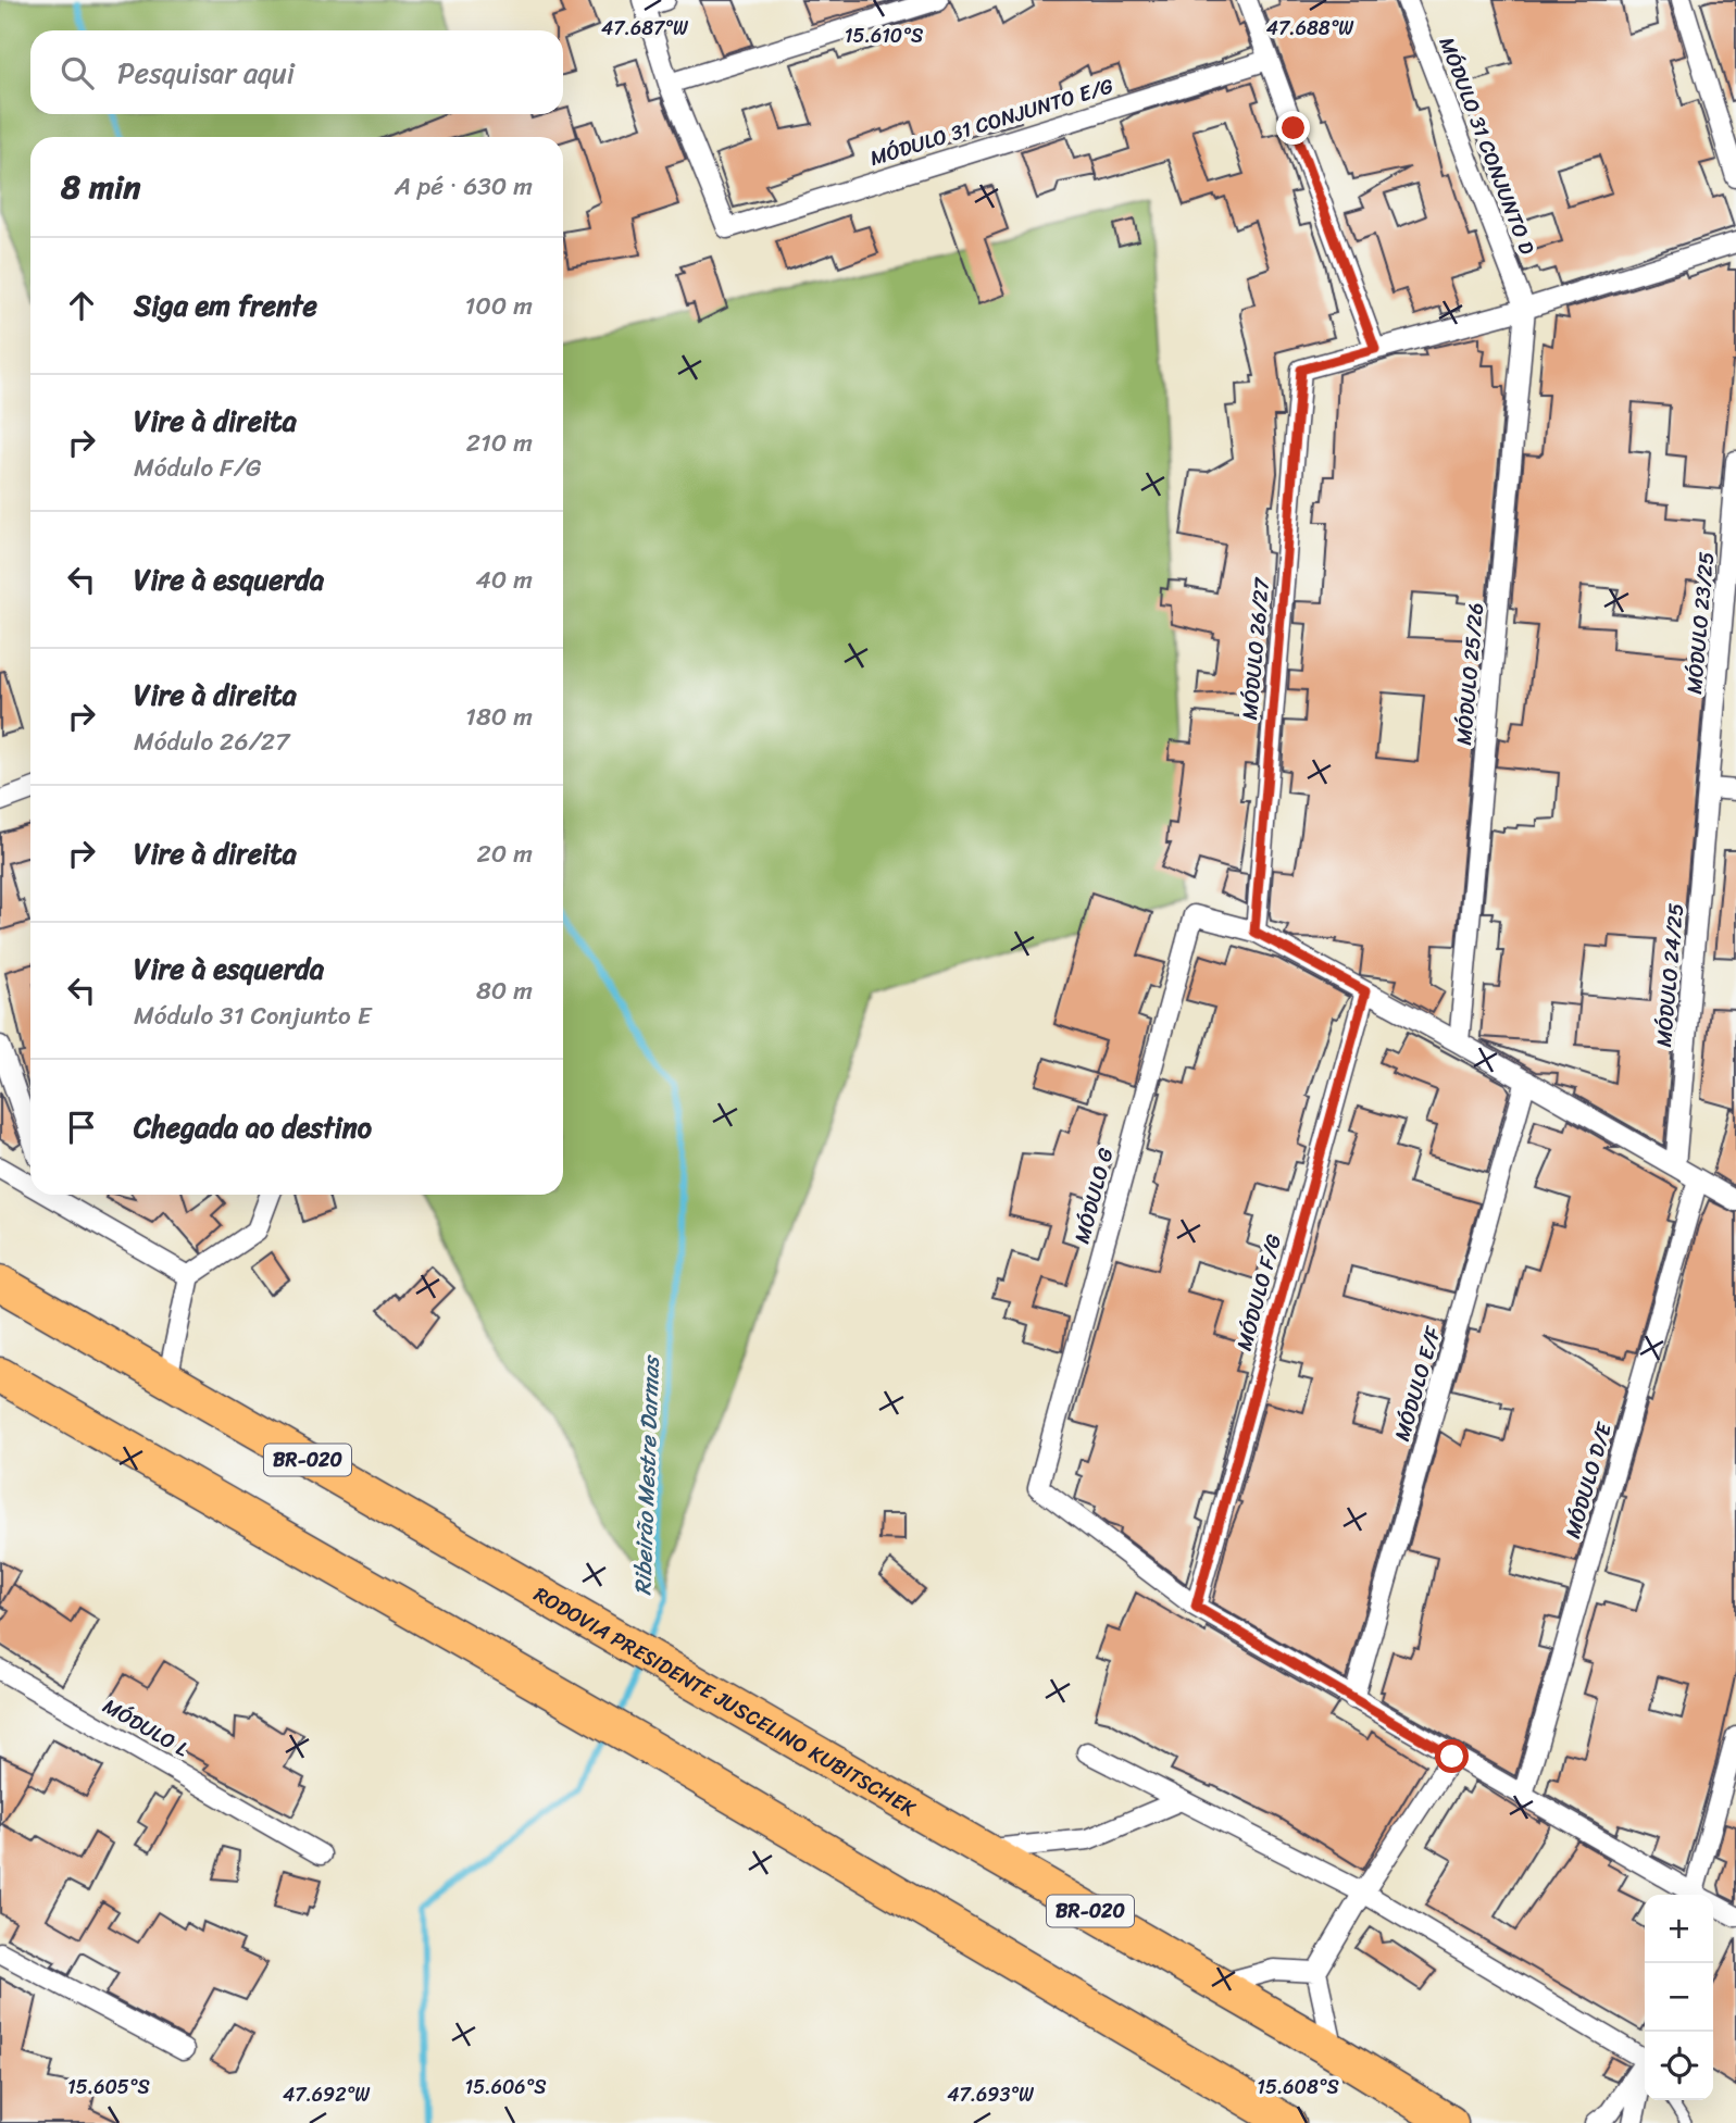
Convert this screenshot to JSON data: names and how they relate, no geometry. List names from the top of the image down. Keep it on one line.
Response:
{"streets":{"highway":["BR-020","RODOVIA PRESIDENTE JUSCELINO KUBITSCHEK"],"street":["MÓDULO 31 CONJUNTO E/G","MÓDULO 31 CONJUNTO D","MÓDULO 23/25","MÓDULO 26/27","MÓDULO 25/26","MÓDULO 24/25","MÓDULO G","MÓDULO F/G","MÓDULO E/F","MÓDULO D/E","MÓDULO L"]},"crossings":[["MÓDULO 31 CONJUNTO D","MÓDULO 25/26"],["MÓDULO 23/25","MÓDULO 24/25"],["MÓDULO 26/27","MÓDULO G"],["MÓDULO G","MÓDULO F/G"]],"water":["Ribeirão Mestre Darmas"],"page":{"search":"Pesquisar aqui","heading":["8 min","A pé · 630 m"],"list":[["Siga em frente","100 m"],["Vire à direita","Módulo F/G","210 m"],["Vire à esquerda","40 m"],["Vire à direita","Módulo 26/27","180 m"],["Vire à direita","20 m"],["Vire à esquerda","Módulo 31 Conjunto E","80 m"],"Chegada ao destino"],"map_buttons":["+","−"]},"coordinates":["47.687°W","47.688°W","15.610°S","15.605°S","15.606°S","15.608°S","47.692°W","47.693°W"]}
